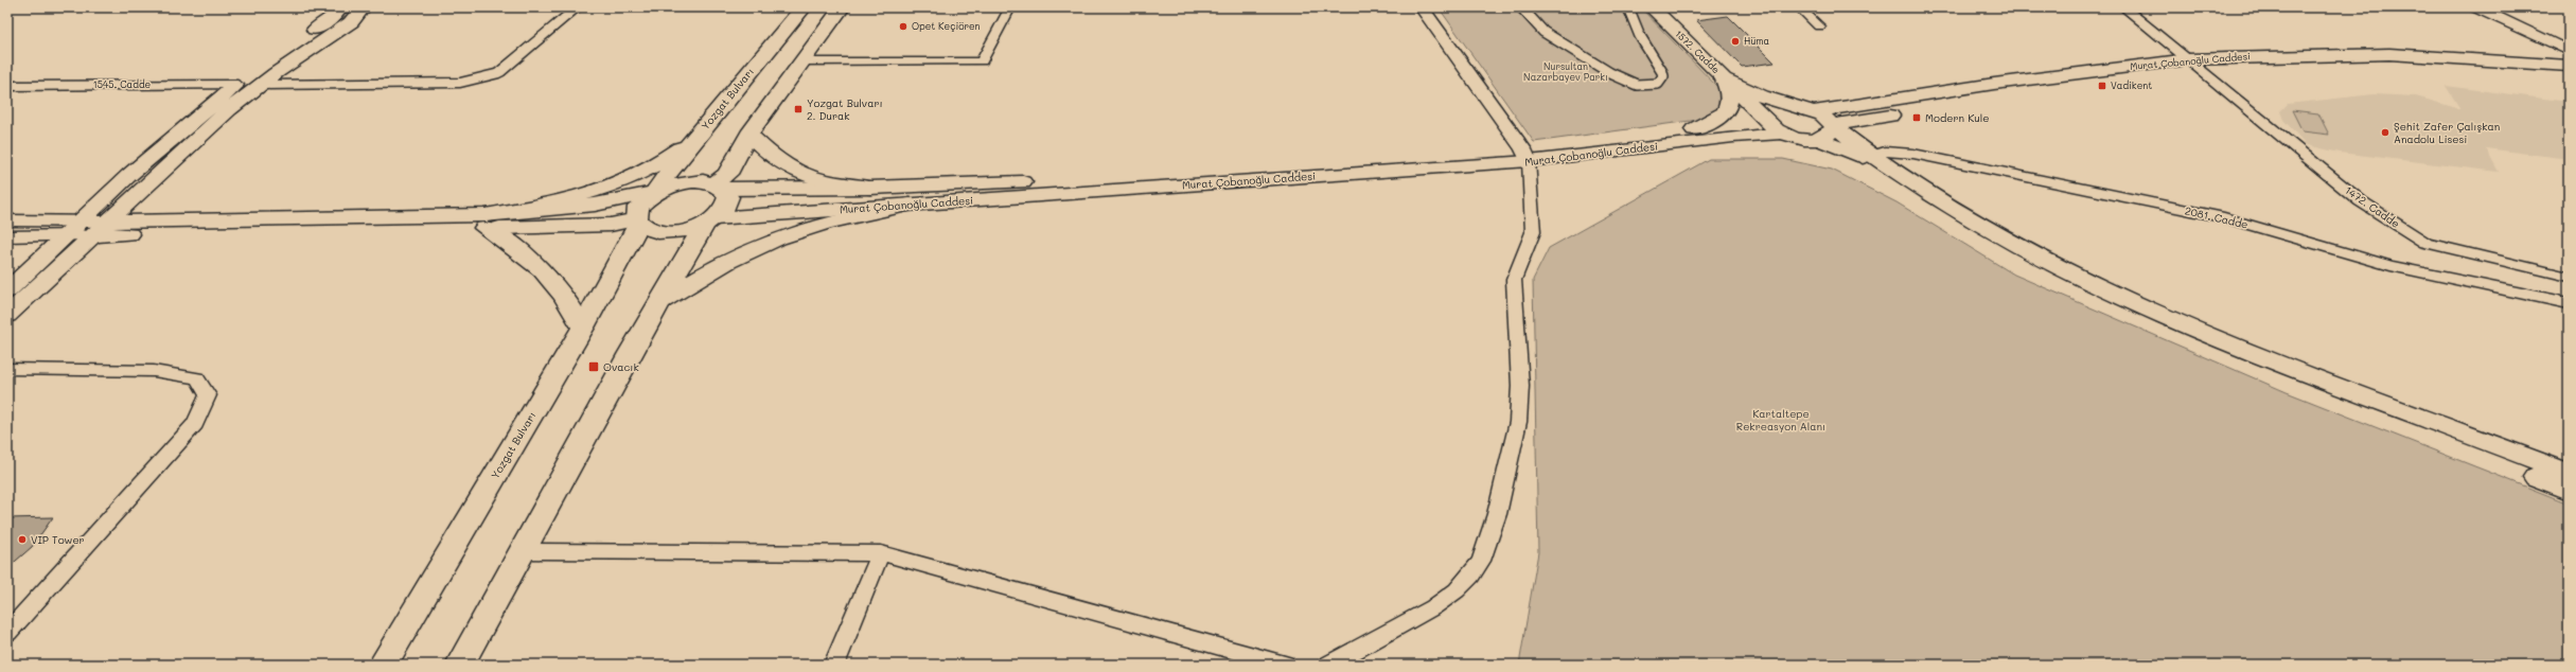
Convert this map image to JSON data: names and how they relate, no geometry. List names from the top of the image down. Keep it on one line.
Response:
{"streets":{"main road":["1572. Cadde","Murat Çobanoğlu Caddesi","Yozgat Bulvarı"],"street":["1545. Cadde","1472. Cadde","2081. Cadde"]},"crossings":[["1572. Cadde","Murat Çobanoğlu Caddesi"],["Murat Çobanoğlu Caddesi","1472. Cadde"]],"parks":["Nursultan Nazarbayev Parkı","Kartaltepe Rekreasyon Alanı"],"places":{"other":["Opet Keçiören","Hüma","Şehit Zafer Çalışkan Anadolu Lisesi","VIP Tower"],"transit":["Vadikent","Yozgat Bulvarı 2. Durak","Modern Kule","Ovacık"]}}
